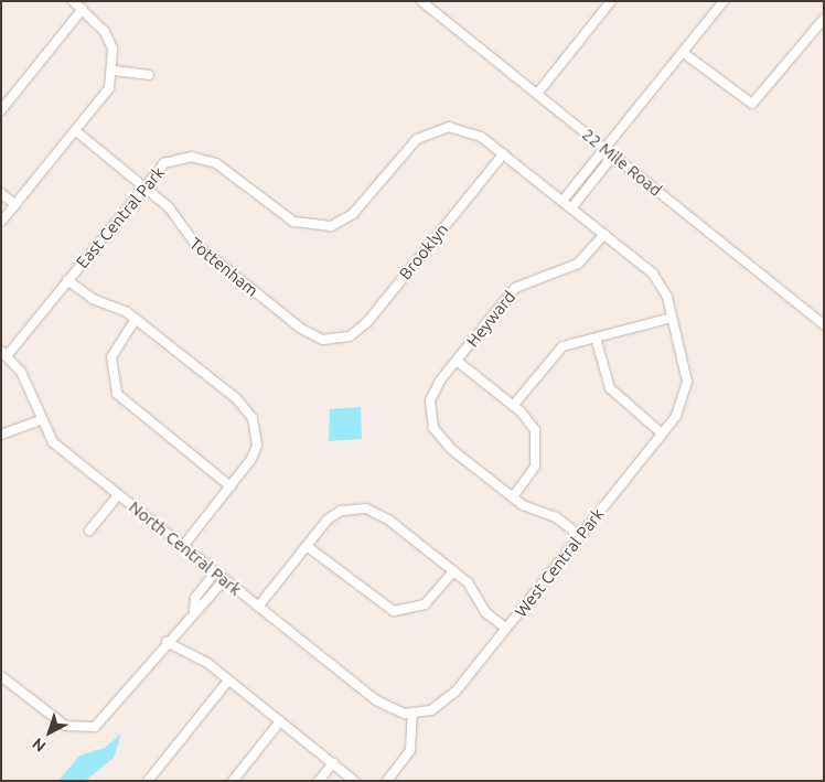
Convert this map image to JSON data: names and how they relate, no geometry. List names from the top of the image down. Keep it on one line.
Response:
{"streets":{"street":["22 Mile Road","East Central Park","Brooklyn","Tottenham","Heyward","North Central Park","West Central Park"]},"crossings":[["East Central Park","Brooklyn"],["East Central Park","Tottenham"],["East Central Park","North Central Park"],["Brooklyn","Tottenham"],["North Central Park","West Central Park"]],"north":"bottom left"}
